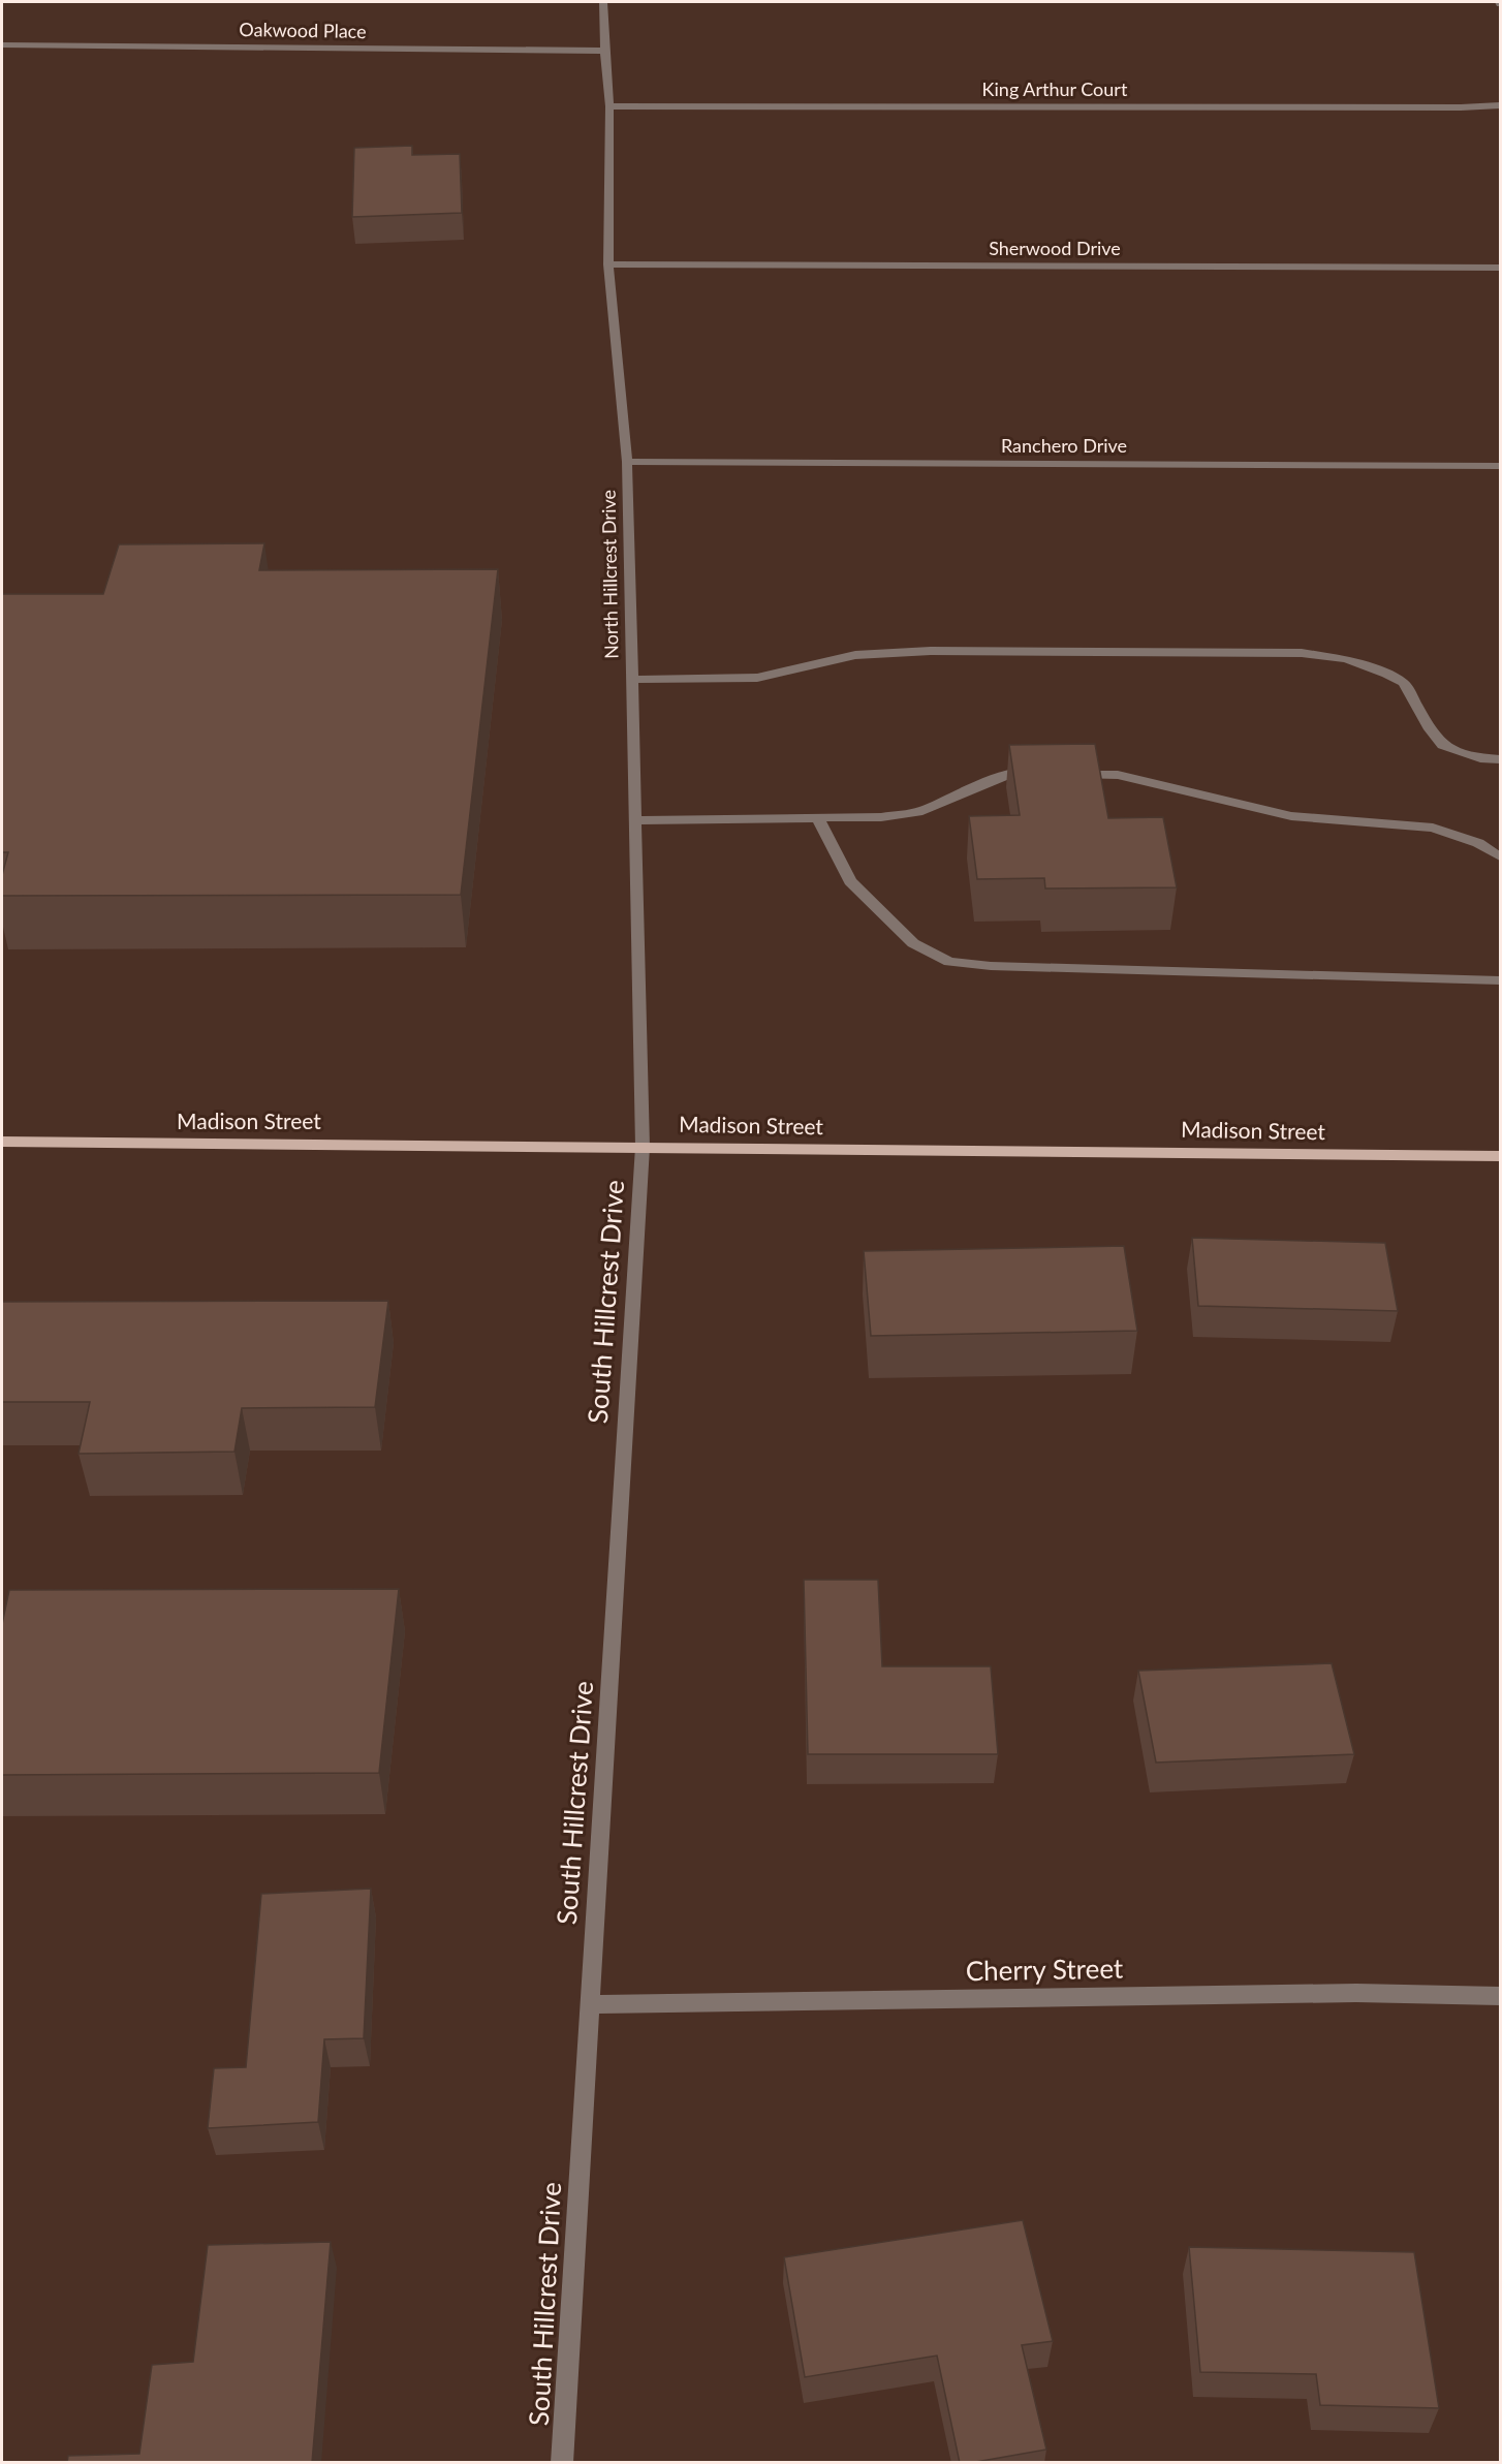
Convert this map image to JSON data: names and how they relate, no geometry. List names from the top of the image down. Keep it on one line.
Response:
{"streets":{"main road":["Madison Street"],"street":["Oakwood Place","King Arthur Court","Sherwood Drive","Ranchero Drive","North Hillcrest Drive","South Hillcrest Drive","Cherry Street"]},"crossings":[["Oakwood Place","North Hillcrest Drive"],["King Arthur Court","North Hillcrest Drive"],["Sherwood Drive","North Hillcrest Drive"],["Ranchero Drive","North Hillcrest Drive"],["North Hillcrest Drive","Madison Street"],["North Hillcrest Drive","South Hillcrest Drive"],["Madison Street","South Hillcrest Drive"],["South Hillcrest Drive","Cherry Street"]]}
